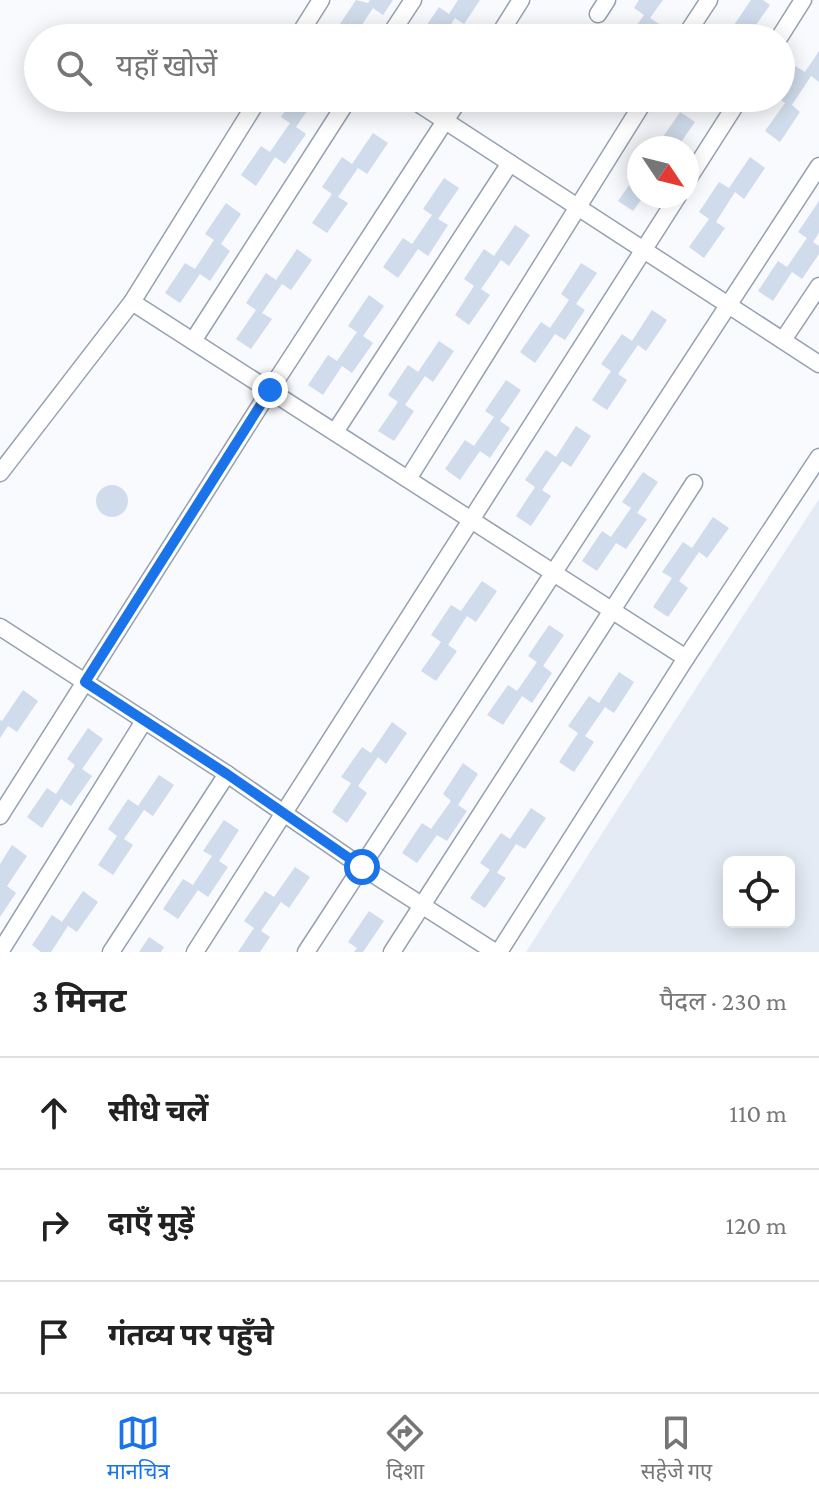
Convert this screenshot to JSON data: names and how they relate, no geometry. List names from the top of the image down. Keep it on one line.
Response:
{"north":"bottom right","page":{"search":"यहाँ खोजें","heading":["3 मिनट","पैदल · 230 m"],"list":[["सीधे चलें","110 m"],["दाएँ मुड़ें","120 m"],"गंतव्य पर पहुँचे"],"nav":["मानचित्र","दिशा","सहेजे गए"]}}
